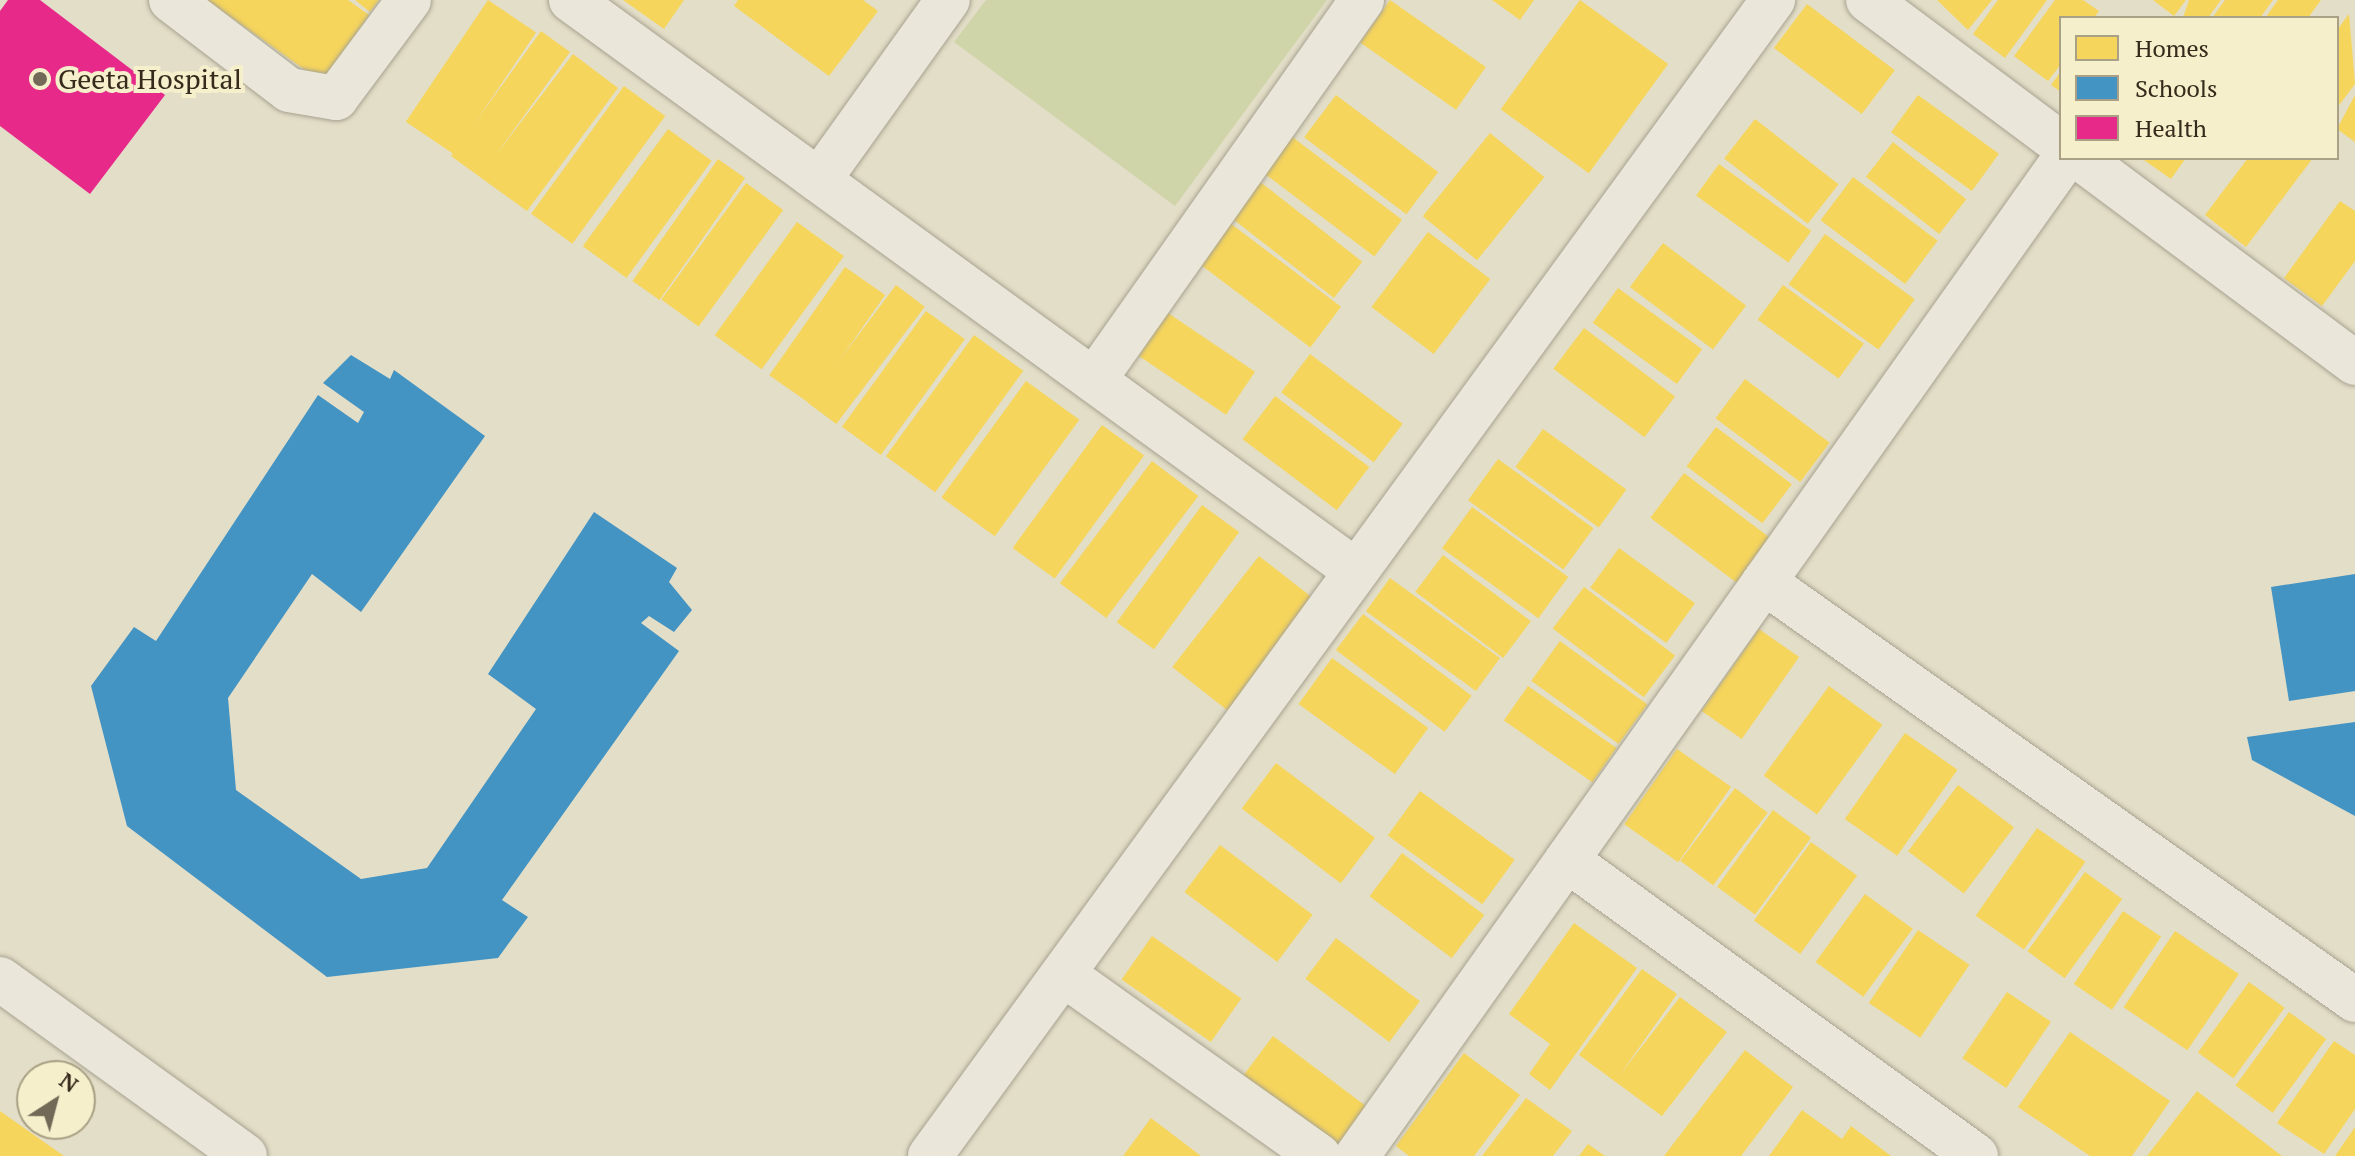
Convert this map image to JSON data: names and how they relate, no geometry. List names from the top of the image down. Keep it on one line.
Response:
{"places":["Geeta Hospital"],"legend":["Homes","Schools","Health"],"north":"top right"}
